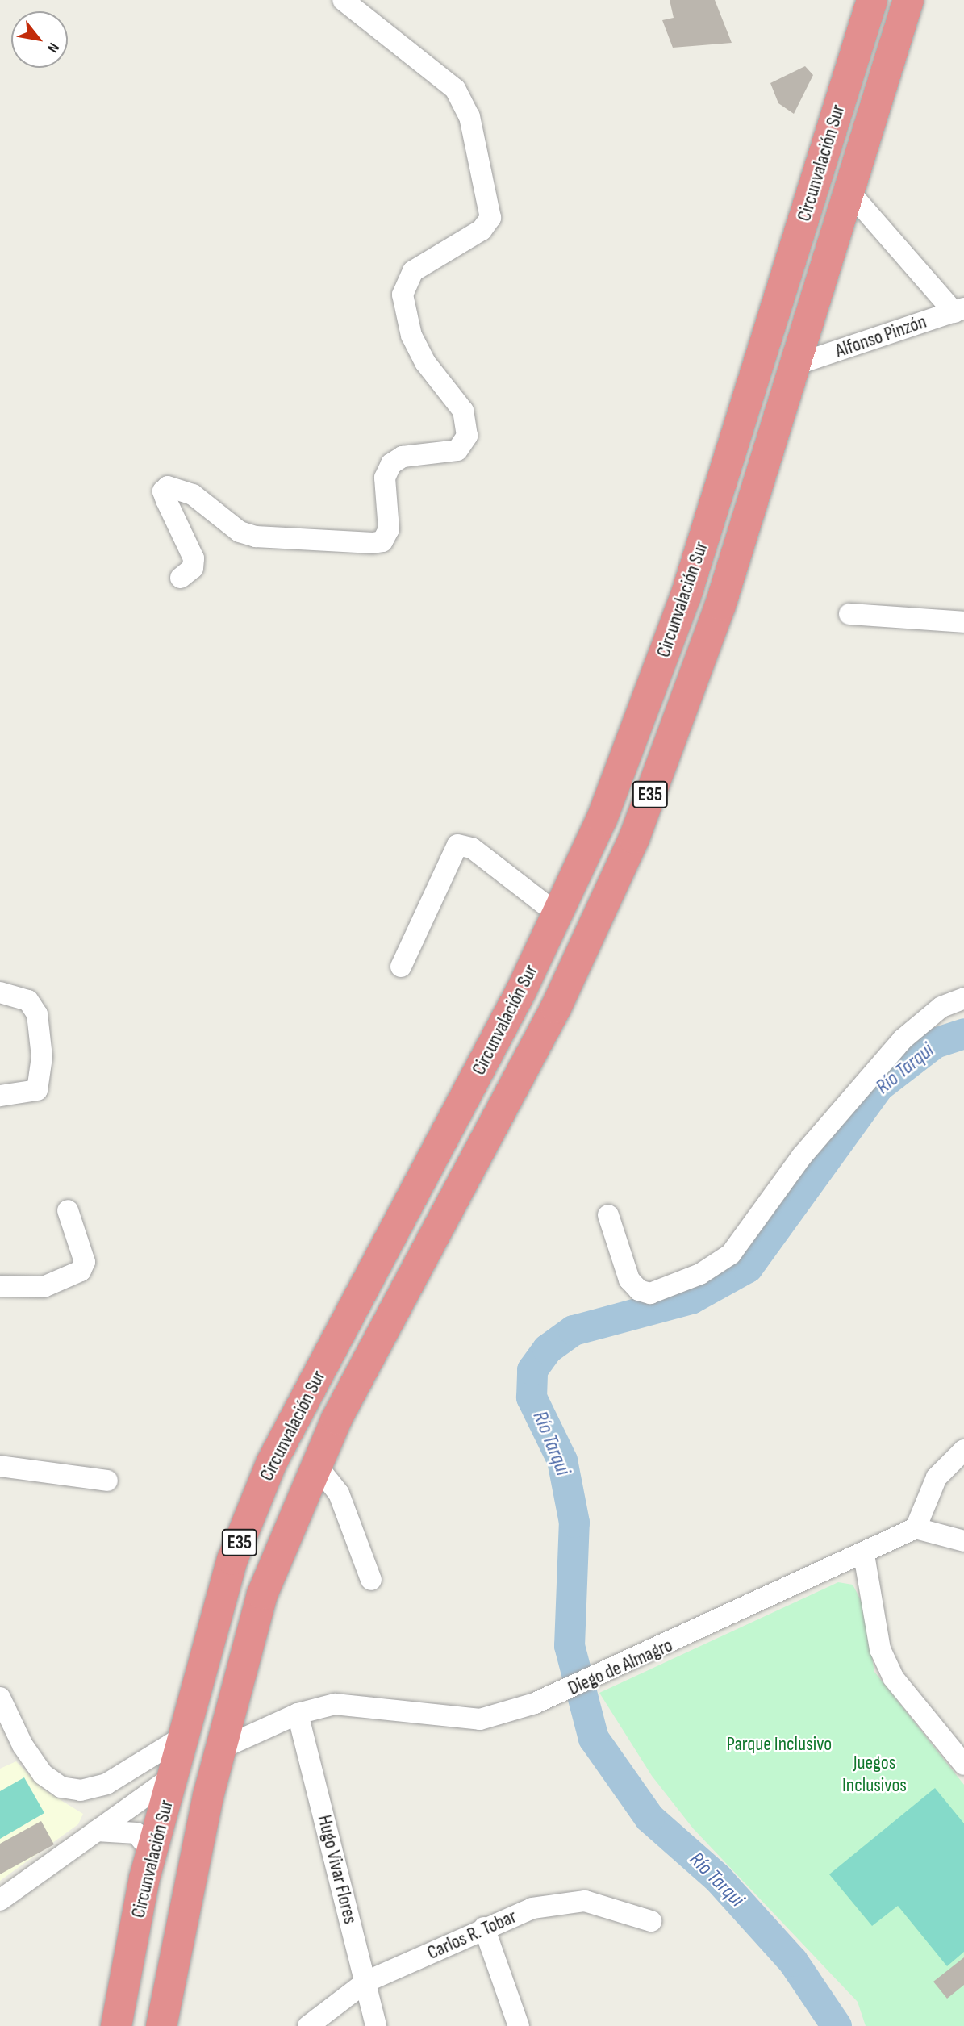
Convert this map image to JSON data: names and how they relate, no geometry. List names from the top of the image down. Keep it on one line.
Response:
{"streets":{"highway":["Circunvalación Sur","E35"],"street":["Alfonso Pinzón","Diego de Almagro","Hugo Vivar Flores","Carlos R. Tobar"]},"crossings":[["Circunvalación Sur","Alfonso Pinzón"],["Circunvalación Sur","Diego de Almagro"],["Diego de Almagro","Hugo Vivar Flores"],["Hugo Vivar Flores","Carlos R. Tobar"]],"water":["Río Tarqui"],"parks":["Parque Inclusivo","Juegos Inclusivos"],"north":"bottom right"}
